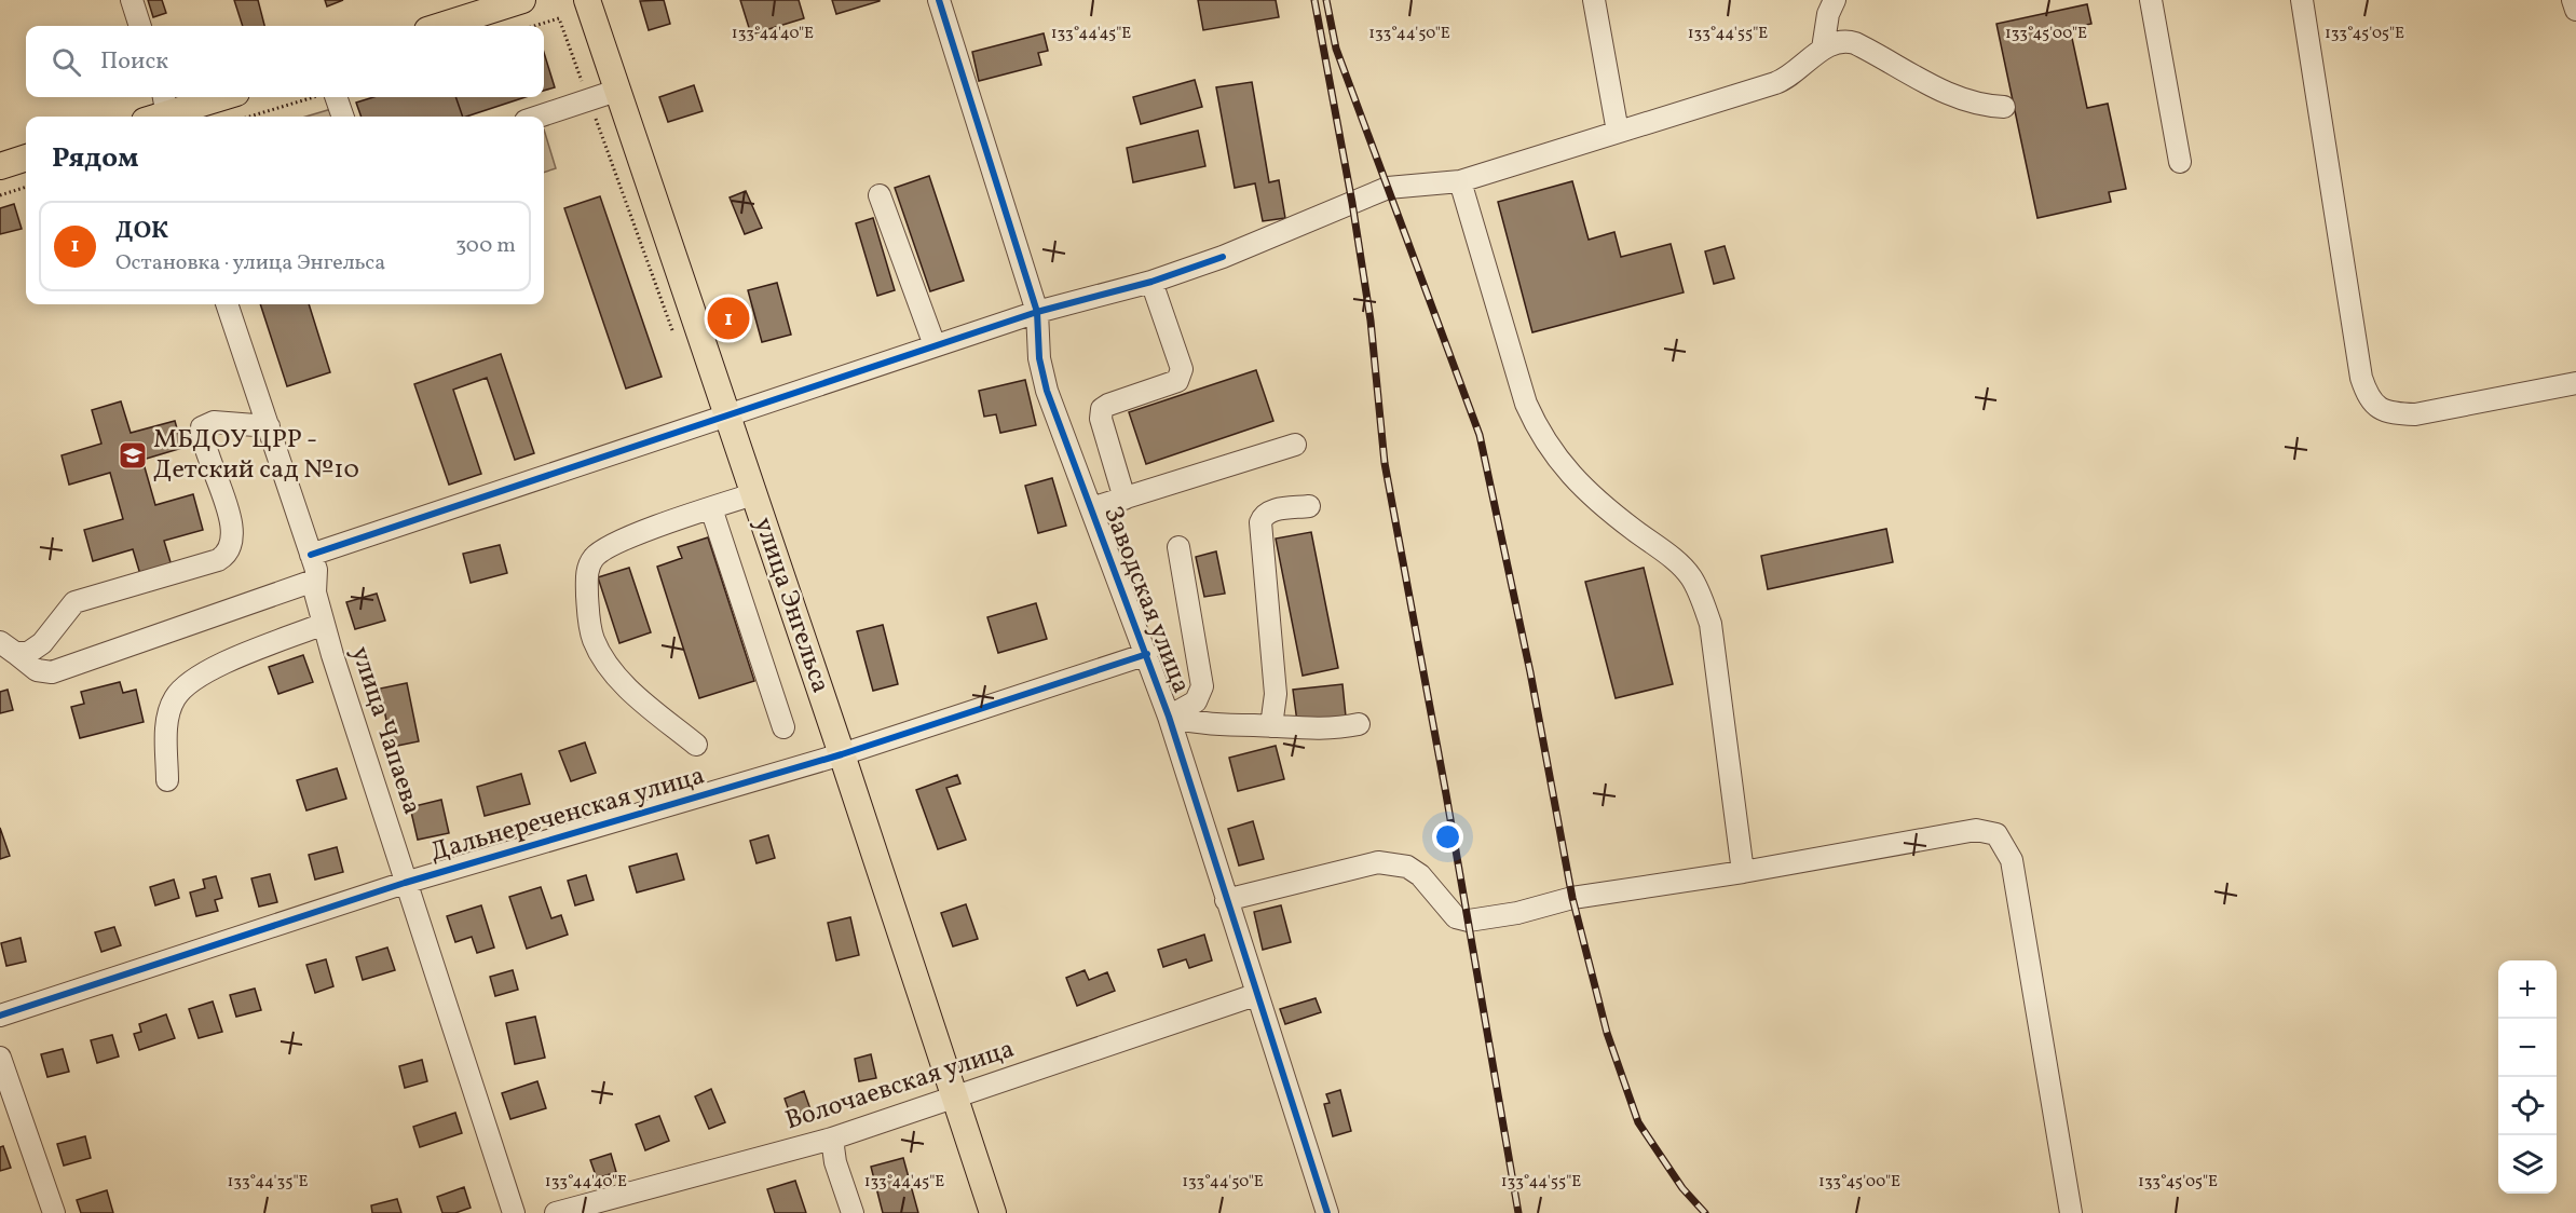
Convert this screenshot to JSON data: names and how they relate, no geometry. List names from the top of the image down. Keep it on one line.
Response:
{"streets":{"main road":["улица Энгельса"],"street":["Заводская улица","улица Чапаева","Дальнереченская улица","Волочаевская улица"]},"crossings":[["Заводская улица","Дальнереченская улица"],["Заводская улица","Волочаевская улица"],["улица Энгельса","Дальнереченская улица"],["улица Энгельса","Волочаевская улица"],["улица Чапаева","Дальнереченская улица"]],"places":{"school or university":["МБДОУ ЦРР - Детский сад №10"]},"page":{"search":"Поиск","heading":"Рядом","list":[{"mark":"1","name":"ДОК","note":"Остановка · улица Энгельса","value":"300 m"}],"pins":"1","map_buttons":["+","−"]},"coordinates":["133°44'40\"E","133°44'45\"E","133°44'50\"E","133°44'55\"E","133°45'00\"E","133°45'05\"E","133°44'35\"E"]}
